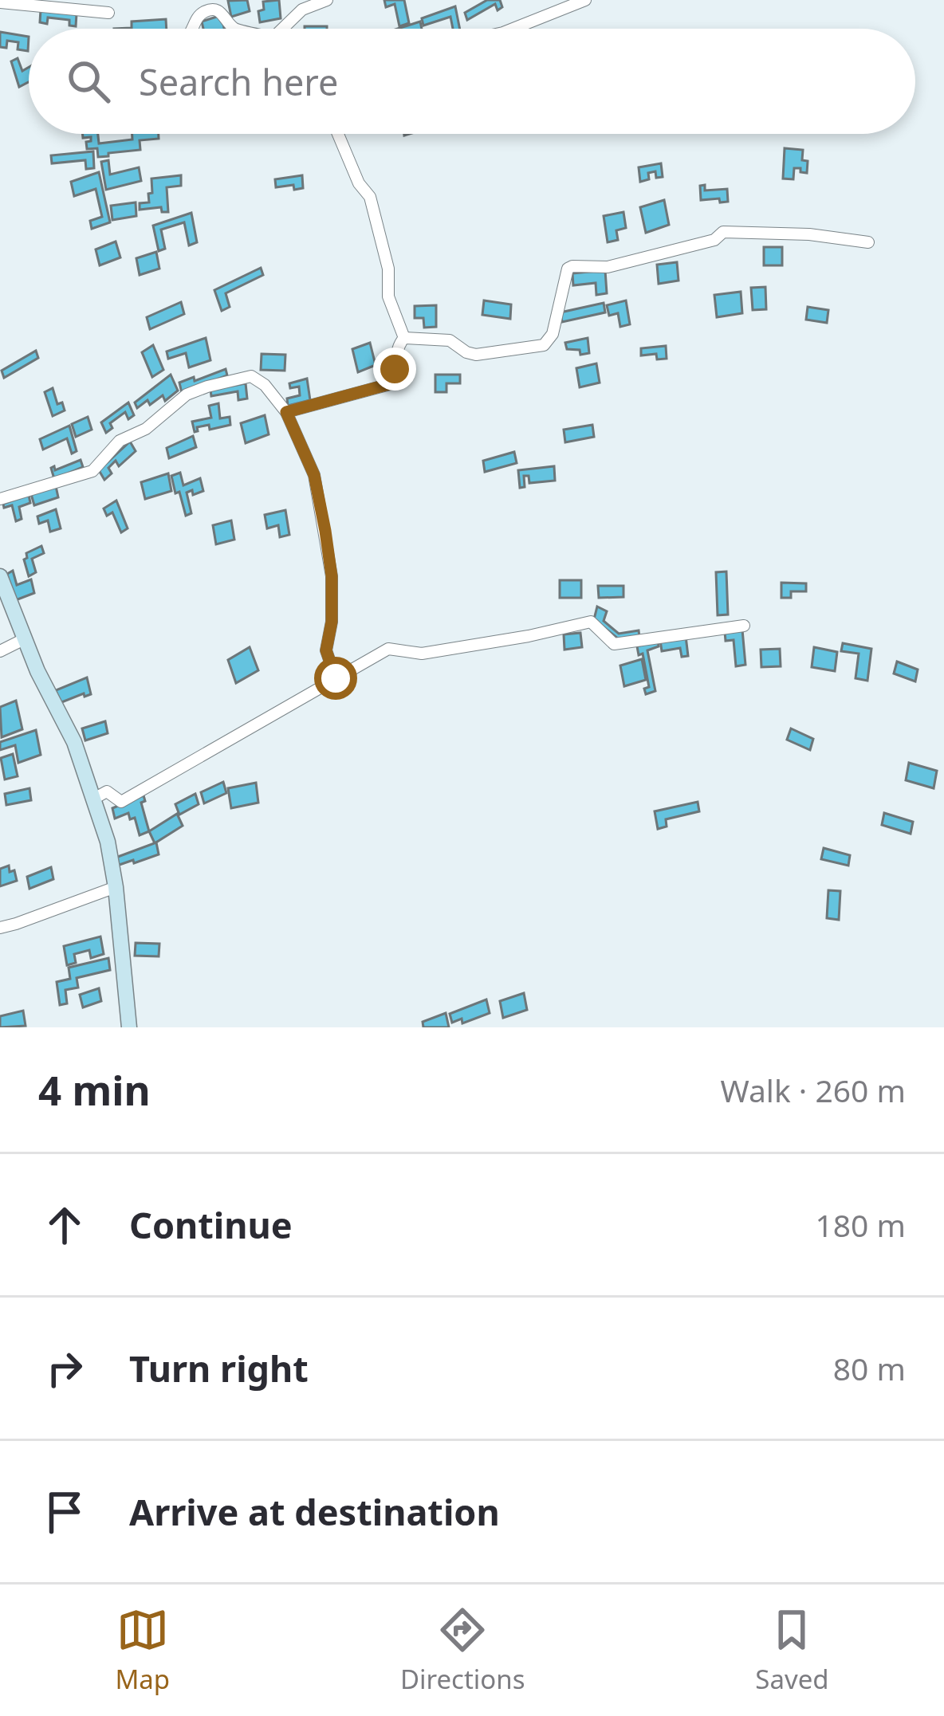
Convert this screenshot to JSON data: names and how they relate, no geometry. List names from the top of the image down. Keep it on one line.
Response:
{"page":{"search":"Search here","heading":["4 min","Walk · 260 m"],"list":[["Continue","180 m"],["Turn right","80 m"],"Arrive at destination"],"nav":["Map","Directions","Saved"]}}
